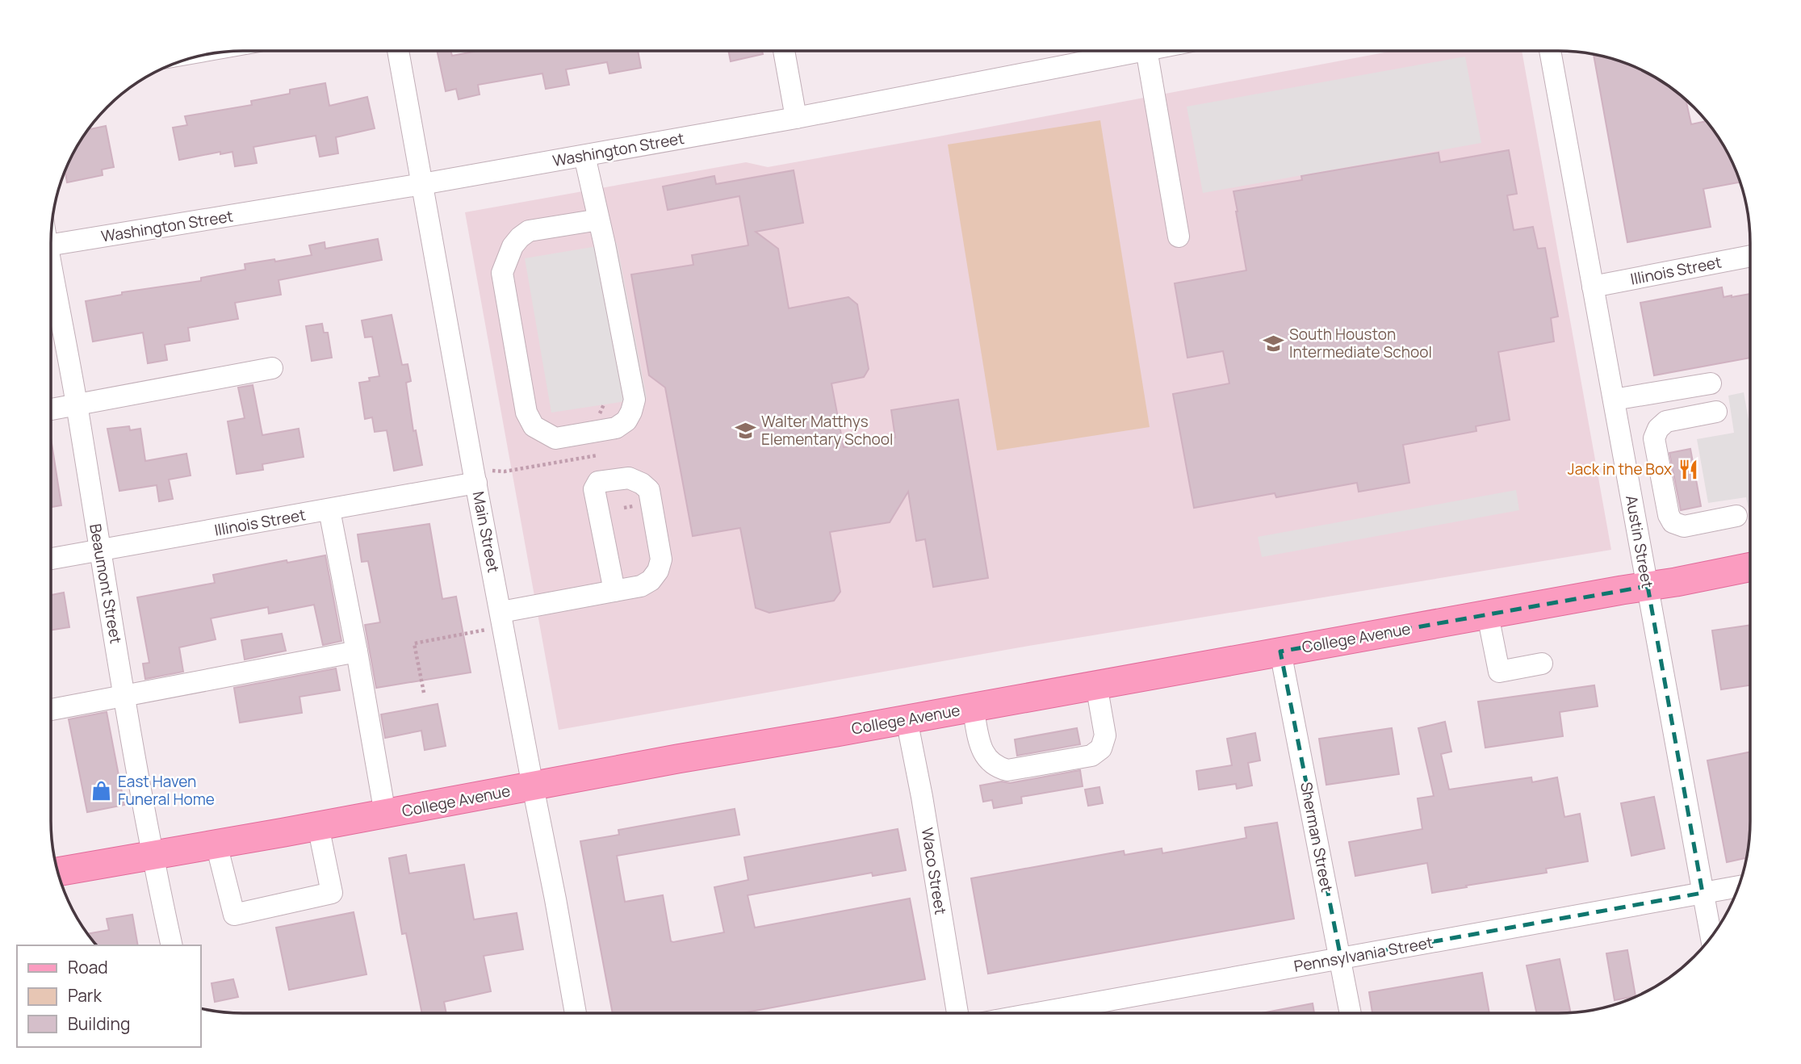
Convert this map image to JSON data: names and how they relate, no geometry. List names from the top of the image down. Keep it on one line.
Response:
{"streets":{"main road":["College Avenue"],"street":["Washington Street","Illinois Street","Main Street","Austin Street","Beaumont Street","Sherman Street","Waco Street","Pennsylvania Street"]},"crossings":[["Washington Street","Main Street"],["Illinois Street","Main Street"],["Illinois Street","Austin Street"],["Illinois Street","Beaumont Street"],["Main Street","College Avenue"],["Austin Street","College Avenue"],["Austin Street","Pennsylvania Street"],["Beaumont Street","College Avenue"],["College Avenue","Sherman Street"],["College Avenue","Waco Street"],["Sherman Street","Pennsylvania Street"]],"places":{"school or university":["South Houston Intermediate School","Walter Matthys Elementary School"],"restaurant":["Jack in the Box"],"shop":["East Haven Funeral Home"]},"legend":["Road","Park","Building"]}
